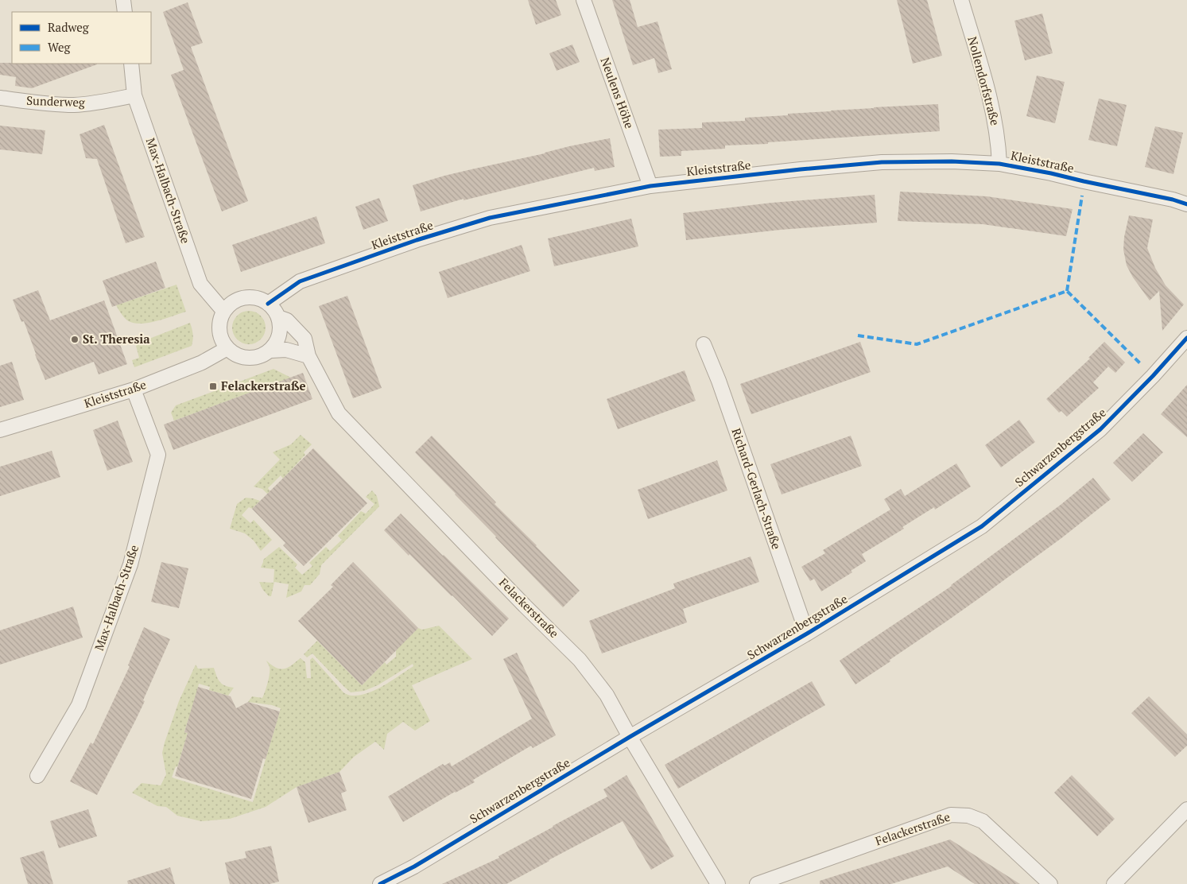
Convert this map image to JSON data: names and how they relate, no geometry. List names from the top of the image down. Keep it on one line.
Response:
{"streets":{"street":["Nollendorfstraße","Neulens Höhe","Sunderweg","Kleiststraße","Max-Halbach-Straße","Schwarzenbergstraße","Richard-Gerlach-Straße","Felackerstraße"]},"crossings":[["Nollendorfstraße","Kleiststraße"],["Neulens Höhe","Kleiststraße"],["Sunderweg","Max-Halbach-Straße"],["Kleiststraße","Max-Halbach-Straße"],["Kleiststraße","Felackerstraße"],["Max-Halbach-Straße","Felackerstraße"],["Schwarzenbergstraße","Richard-Gerlach-Straße"],["Schwarzenbergstraße","Felackerstraße"]],"places":{"other":["St. Theresia"],"transit":["Felackerstraße"]},"legend":["Radweg","Weg"]}
